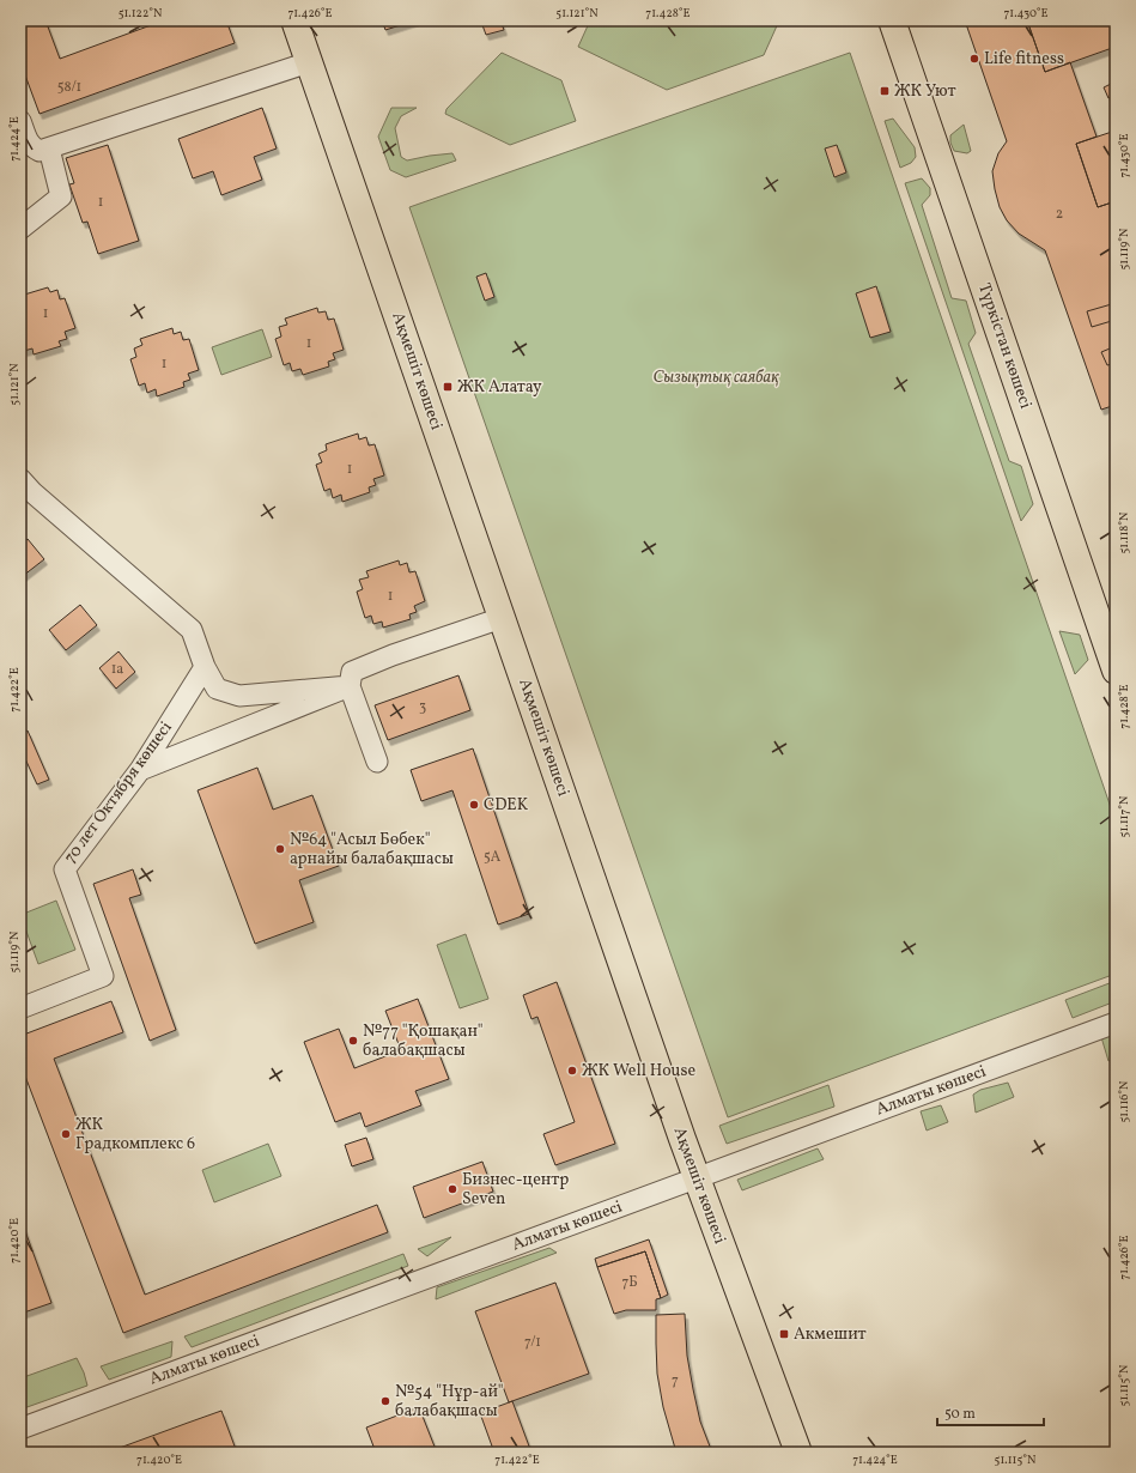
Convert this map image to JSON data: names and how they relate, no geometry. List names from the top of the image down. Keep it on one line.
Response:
{"streets":{"main road":["Түркістан көшесі","Ақмешіт көшесі"],"street":["70 лет Октября көшесі","Алматы көшесі"]},"crossings":[["Ақмешіт көшесі","Алматы көшесі"]],"parks":["Сызықтық саябақ"],"places":{"other":["Life fitness","CDEK","№64 \"Асыл Бөбек\" арнайы балабақшасы","№77 \"Қошақан\" балабақшасы","ЖК Well House","ЖК Градкомплекс 6","Бизнес-центр Seven","№54 \"Нұр-ай\" балабақшасы"],"transit":["ЖК Уют","ЖК Алатау","Акмешит"]},"house_numbers":["58/1","1","2","1","1","1","1","1","1а","3","5А","7Б","7/1","7"],"scale_bar":"50 m","coordinates":["51.122°N","71.426°E","51.121°N","71.428°E","71.430°E","71.424°E","51.119°N","51.118°N","71.422°E","51.117°N","51.116°N","71.420°E","51.115°N"]}
